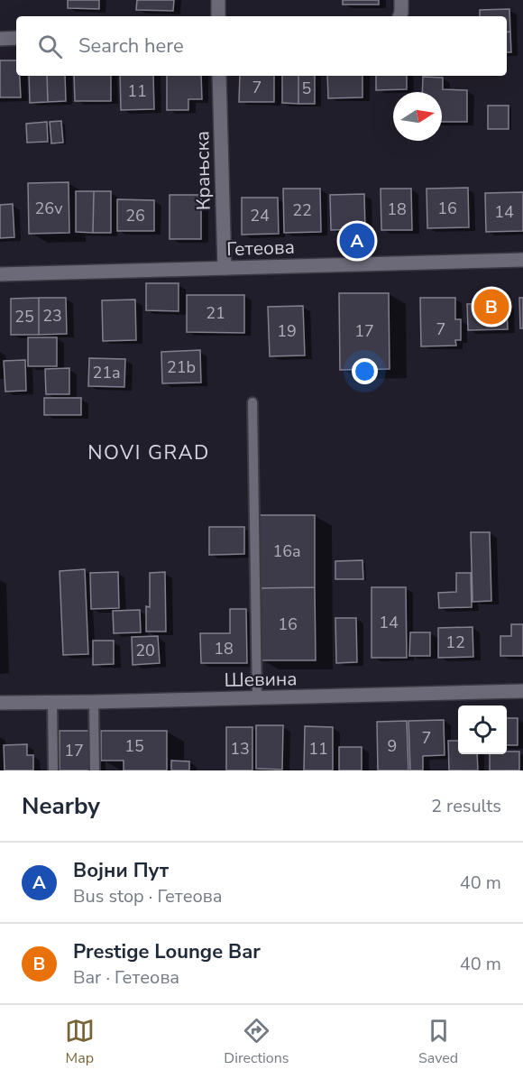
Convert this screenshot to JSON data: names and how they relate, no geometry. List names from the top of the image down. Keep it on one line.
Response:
{"streets":{"street":["Крањска","Гетеова","Шевина"]},"crossings":[["Крањска","Гетеова"]],"districts":["NOVI GRAD"],"house_numbers":["7","5","11","26v","16","18","22","14","26","24","21","23","25","7","19","17","21b","21a","16a","14","16","12","18","20","7","15","9","13","11","17"],"north":"right","page":{"search":"Search here","pins":["A","B"],"heading":["Nearby","2 results"],"list":[{"mark":"A","name":"Војни Пут","note":"Bus stop · Гетеова","value":"40 m"},{"mark":"B","name":"Prestige Lounge Bar","note":"Bar · Гетеова","value":"40 m"}],"nav":["Map","Directions","Saved"]}}
